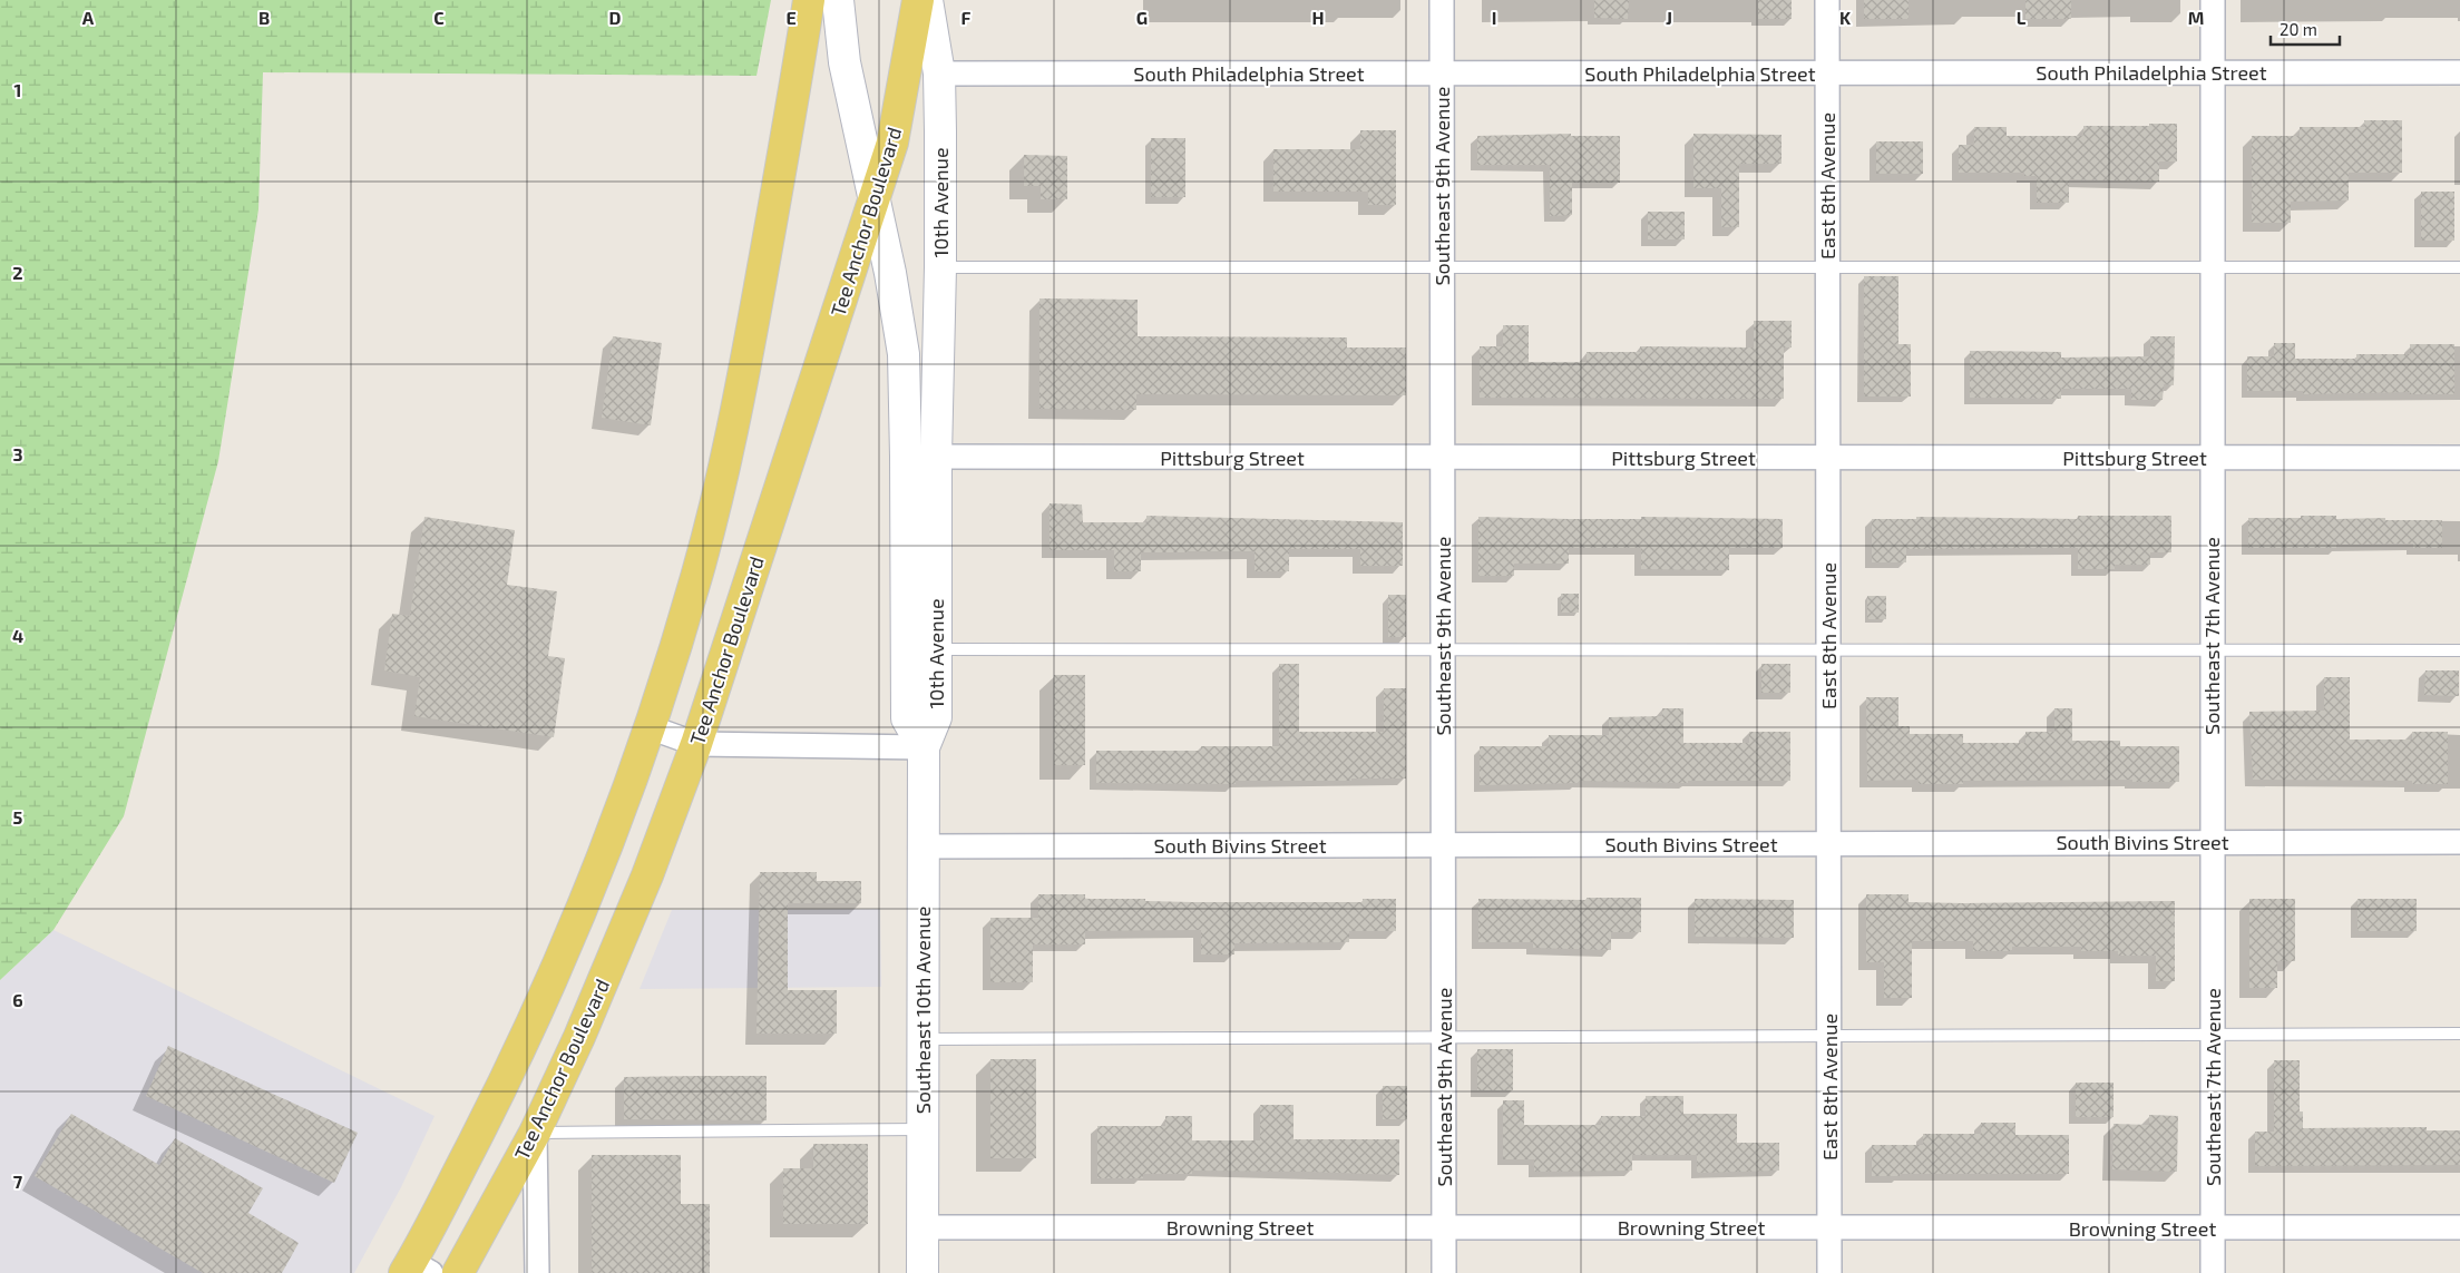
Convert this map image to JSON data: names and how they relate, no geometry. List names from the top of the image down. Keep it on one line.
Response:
{"streets":{"main road":["10th Avenue","Tee Anchor Boulevard","Southeast 10th Avenue"],"street":["South Philadelphia Street","Southeast 9th Avenue","East 8th Avenue","Pittsburg Street","Southeast 7th Avenue","South Bivins Street","Browning Street"]},"crossings":[["South Philadelphia Street","Southeast 9th Avenue"],["South Philadelphia Street","East 8th Avenue"],["South Philadelphia Street","10th Avenue"],["South Philadelphia Street","Southeast 7th Avenue"],["Southeast 9th Avenue","Pittsburg Street"],["Southeast 9th Avenue","South Bivins Street"],["Southeast 9th Avenue","Browning Street"],["East 8th Avenue","Pittsburg Street"],["East 8th Avenue","South Bivins Street"],["East 8th Avenue","Browning Street"],["10th Avenue","Tee Anchor Boulevard"],["10th Avenue","Pittsburg Street"],["10th Avenue","Southeast 10th Avenue"],["Pittsburg Street","Southeast 7th Avenue"],["Southeast 7th Avenue","South Bivins Street"],["Southeast 7th Avenue","Browning Street"],["South Bivins Street","Southeast 10th Avenue"],["Southeast 10th Avenue","Browning Street"]],"scale_bar":"20 m","grid":{"columns":["A","B","C","D","E","F","G","H","I","J","K","L","M"],"rows":["1","2","3","4","5","6","7"]}}
